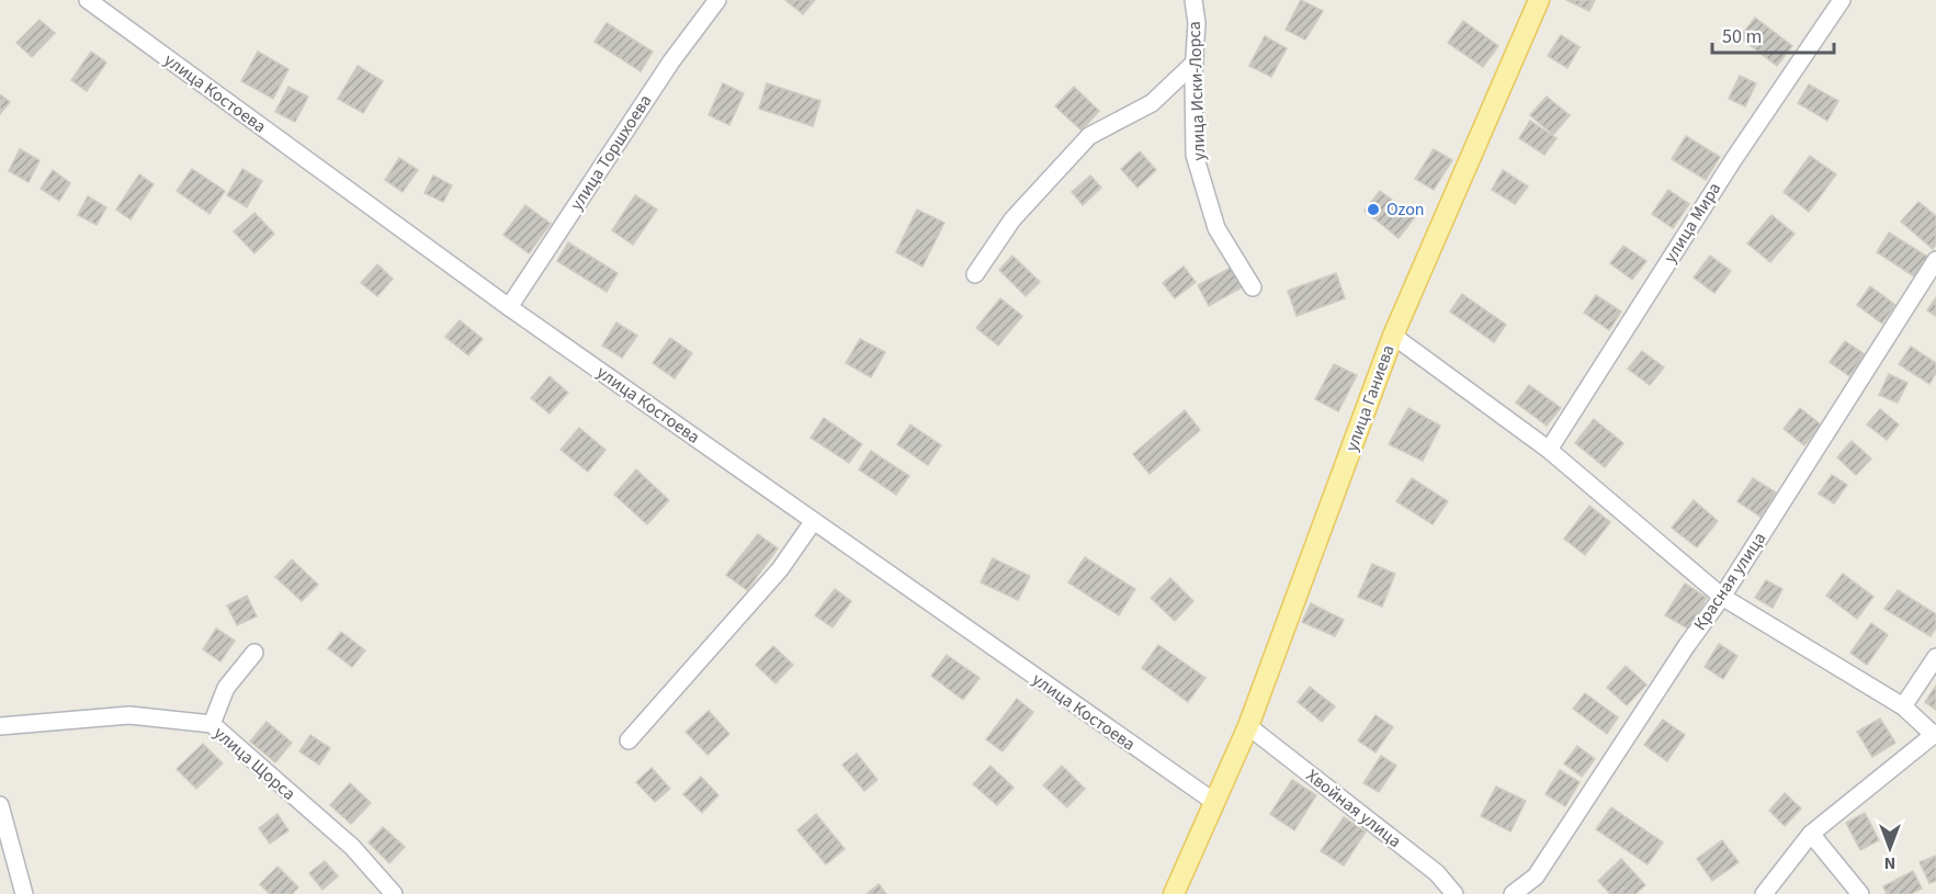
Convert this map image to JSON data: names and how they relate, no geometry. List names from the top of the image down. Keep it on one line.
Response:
{"streets":{"main road":["улица Ганиева"],"street":["улица Иски-Лорса","улица Костоева","улица Торшхоева","улица Мира","Красная улица","улица Щорса","Хвойная улица"]},"crossings":[["улица Костоева","улица Торшхоева"],["улица Костоева","улица Ганиева"],["улица Ганиева","Хвойная улица"]],"places":["Ozon"],"scale_bar":"50 m","north":"bottom"}
